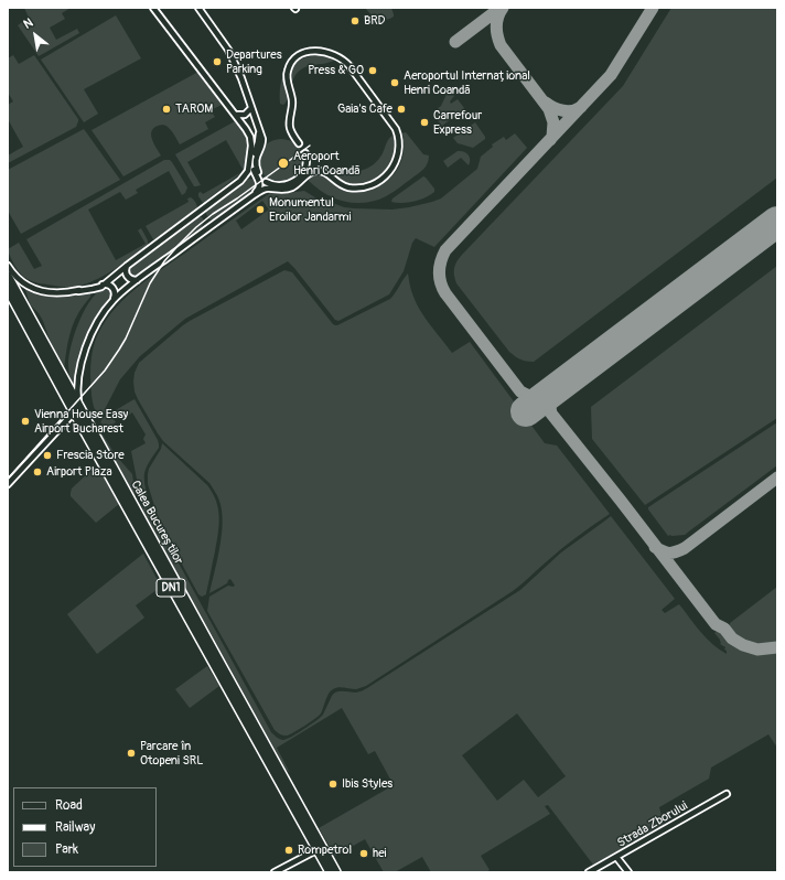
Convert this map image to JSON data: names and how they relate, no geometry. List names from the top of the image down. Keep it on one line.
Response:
{"streets":{"highway":["Calea Bucureștilor","DN1"],"street":["Strada Zborului"]},"crossings":[["Calea Bucureștilor","DN1"]],"places":["BRD","Departures Parking","Press & GO","Aeroportul Internațional Henri Coandă","TAROM","Gaia's Cafe","Carrefour Express","Aeroport Henri Coandă","Monumentul Eroilor Jandarmi","Vienna House Easy Airport Bucharest","Frescia Store","Airport Plaza","Parcare în Otopeni SRL","Ibis Styles","Rompetrol","hei"],"legend":["Road","Railway","Park"],"north":"top left"}
